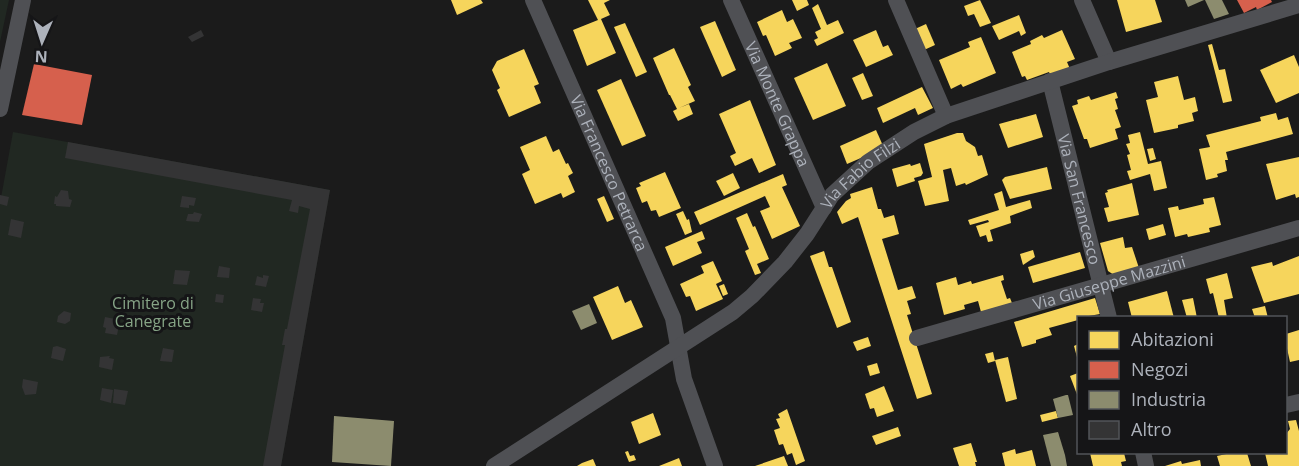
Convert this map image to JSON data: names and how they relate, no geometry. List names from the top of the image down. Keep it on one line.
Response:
{"streets":{"street":["Via Monte Grappa","Via Francesco Petrarca","Via Fabio Filzi","Via San Francesco","Via Giuseppe Mazzini"]},"crossings":[["Via Monte Grappa","Via Fabio Filzi"],["Via Francesco Petrarca","Via Fabio Filzi"],["Via Fabio Filzi","Via San Francesco"],["Via San Francesco","Via Giuseppe Mazzini"]],"parks":["Cimitero di Canegrate"],"legend":["Abitazioni","Negozi","Industria","Altro"],"north":"bottom"}
